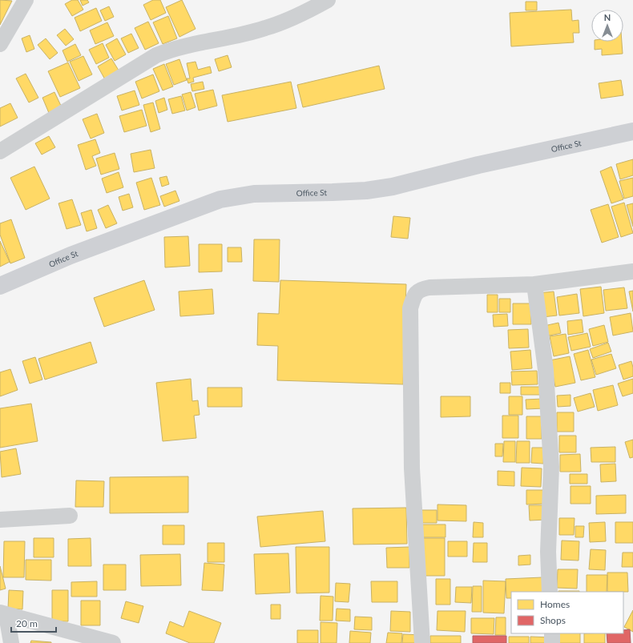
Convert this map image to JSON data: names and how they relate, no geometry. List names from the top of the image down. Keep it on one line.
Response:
{"streets":{"street":["Office St"]},"legend":["Homes","Shops"],"scale_bar":"20 m","north":"top"}
